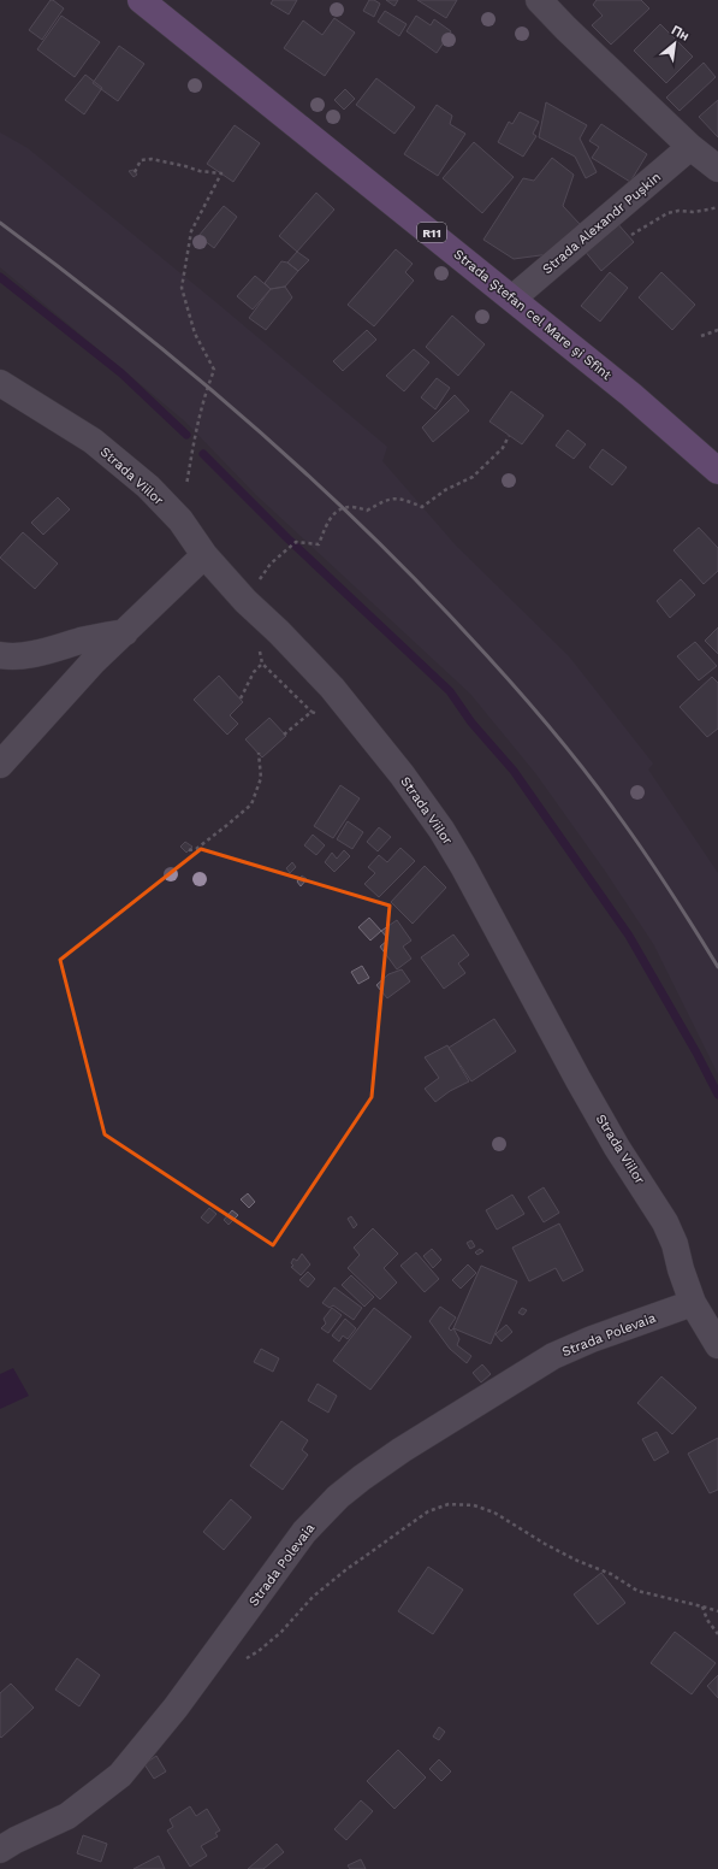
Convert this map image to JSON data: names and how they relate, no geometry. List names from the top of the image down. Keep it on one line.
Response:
{"streets":{"main road":["R11","Strada Ştefan cel Mare şi Sfînt"],"street":["Strada Alexandr Pușkin","Strada Viilor","Strada Polevaia"]},"crossings":[["Strada Alexandr Pușkin","Strada Ştefan cel Mare şi Sfînt"],["Strada Viilor","Strada Polevaia"]],"north":"top right"}
